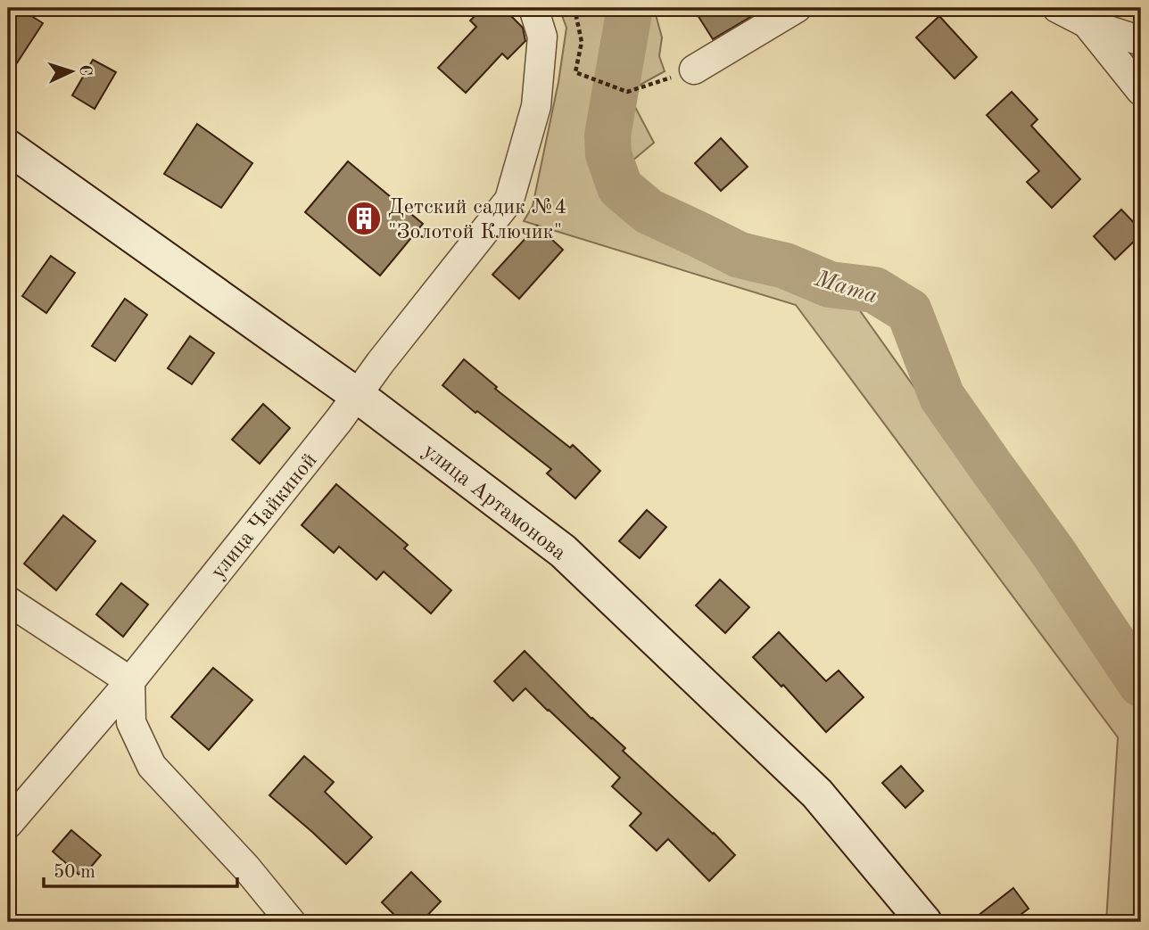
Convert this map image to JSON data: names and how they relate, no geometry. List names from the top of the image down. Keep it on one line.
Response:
{"streets":{"street":["улица Артамонова","улица Чайкиной"]},"crossings":[["улица Артамонова","улица Чайкиной"]],"water":["Мата"],"places":{"building":["Детский садик №4 \"Золотой Ключик\""]},"scale_bar":"50 m","north":"right"}
